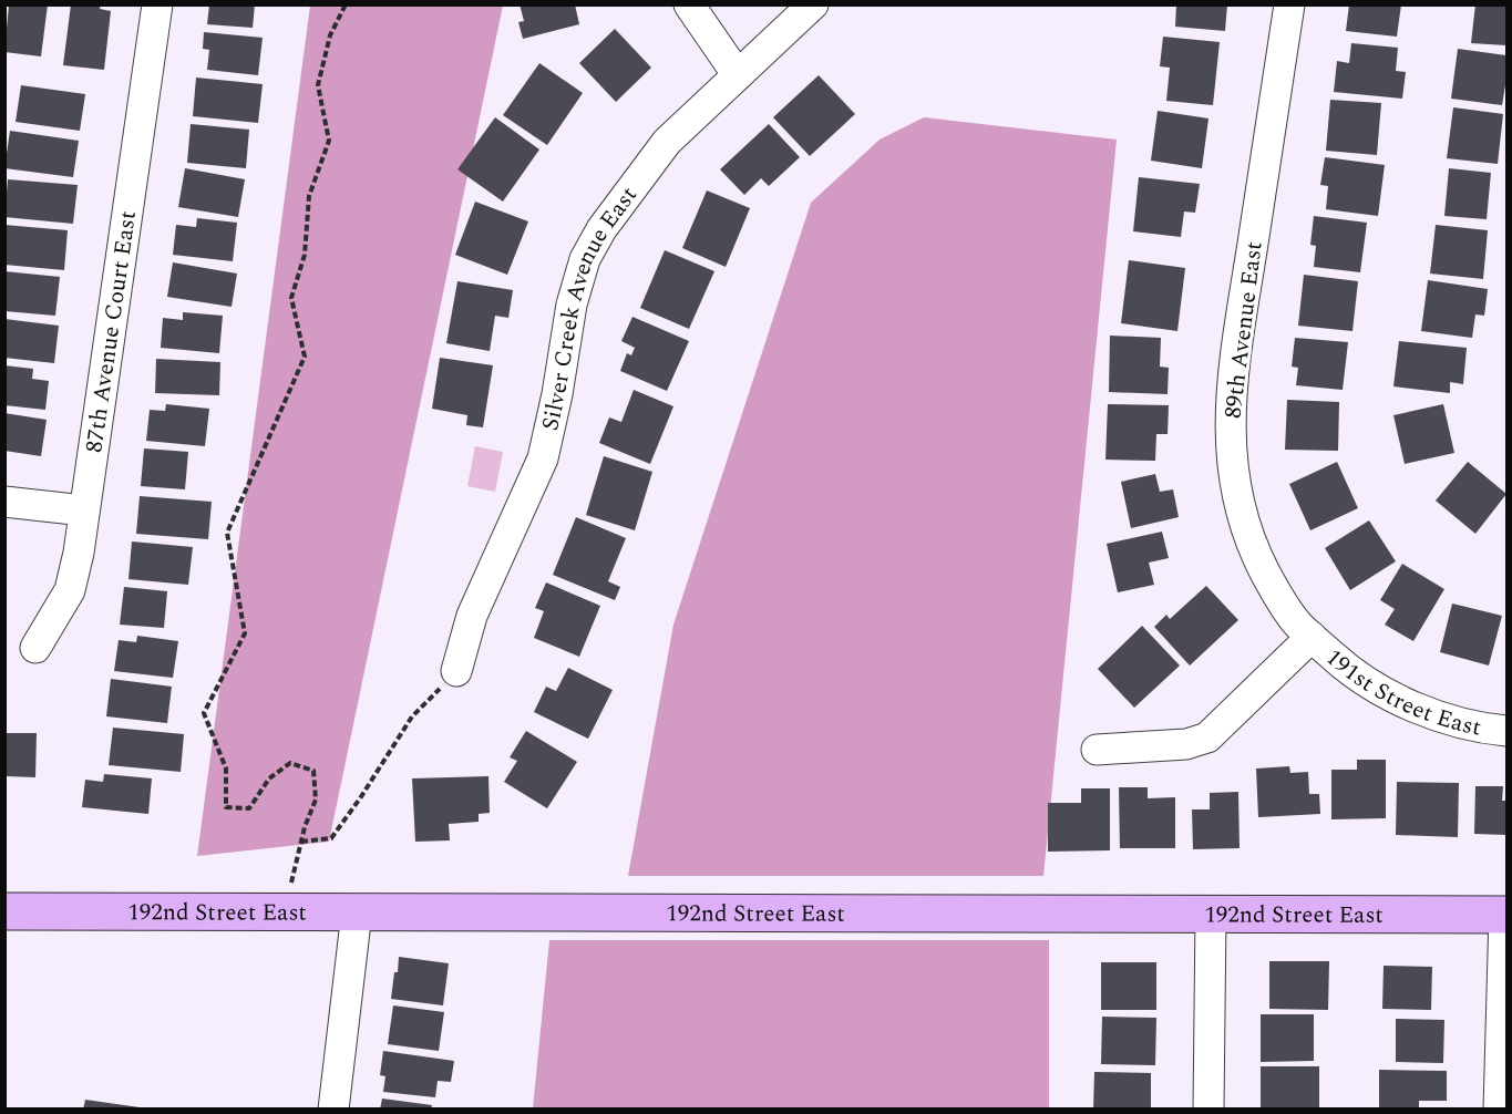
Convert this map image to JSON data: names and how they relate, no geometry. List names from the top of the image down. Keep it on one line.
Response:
{"streets":{"street":["Silver Creek Avenue East","89th Avenue East","87th Avenue Court East","191st Street East","192nd Street East"]},"crossings":[["89th Avenue East","191st Street East"]]}
